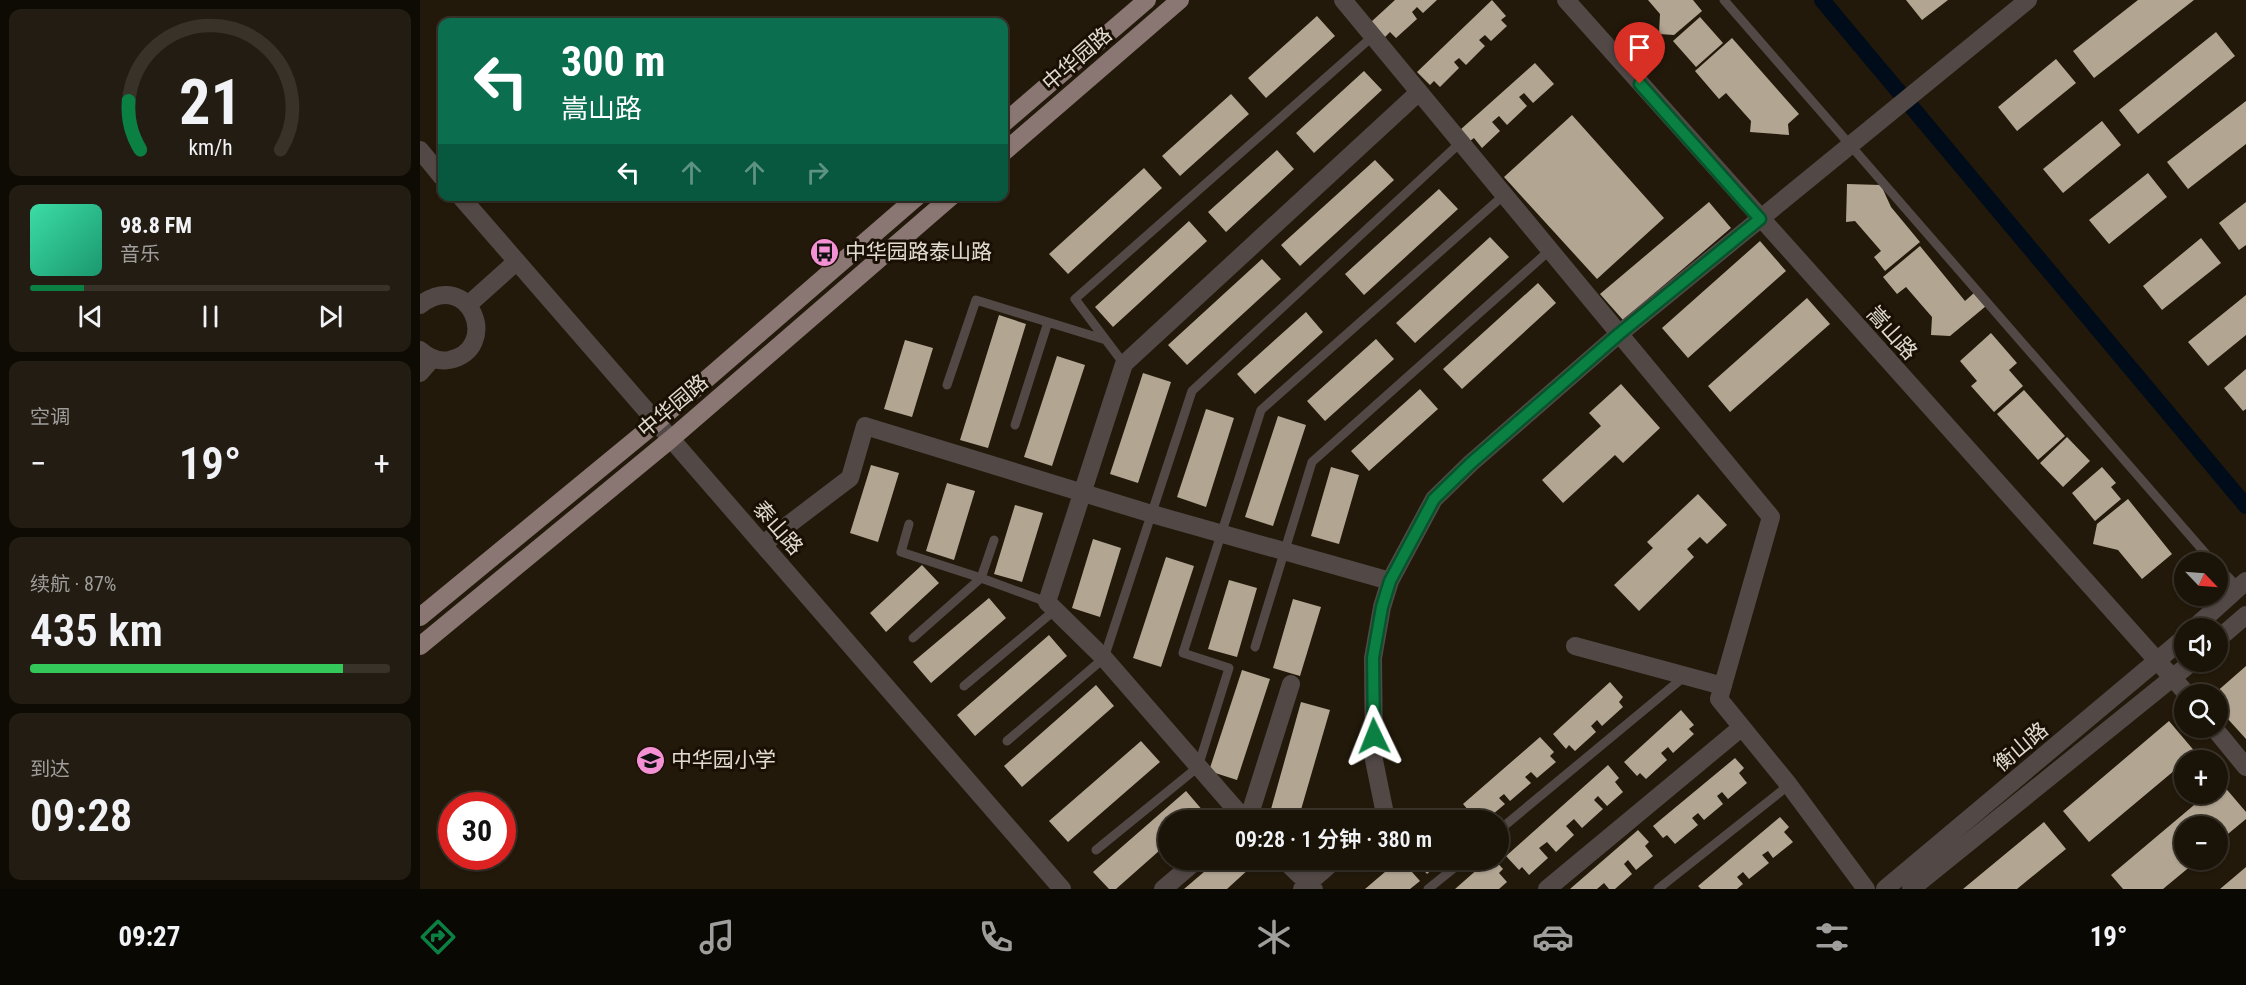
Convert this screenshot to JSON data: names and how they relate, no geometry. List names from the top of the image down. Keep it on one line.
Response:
{"streets":{"main road":["中华园路"],"street":["嵩山路","泰山路","衡山路"]},"crossings":[["中华园路","泰山路"],["嵩山路","衡山路"]],"places":{"bus stop":["中华园路泰山路"],"school or university":["中华园小学"]},"north":"bottom right","page":{"turn":["300 m","嵩山路"],"song":["98.8 FM","音乐"],"tile":["空调",["续航 · 87%","435 km"],["到达","09:28"]],"heat":["−","19°","+"],"map_buttons":["+","−"],"limit":"30","trip":"09:28 · 1 分钟 · 380 m","tabs":["09:27","19°"],"gauge":["21","km/h"]}}
